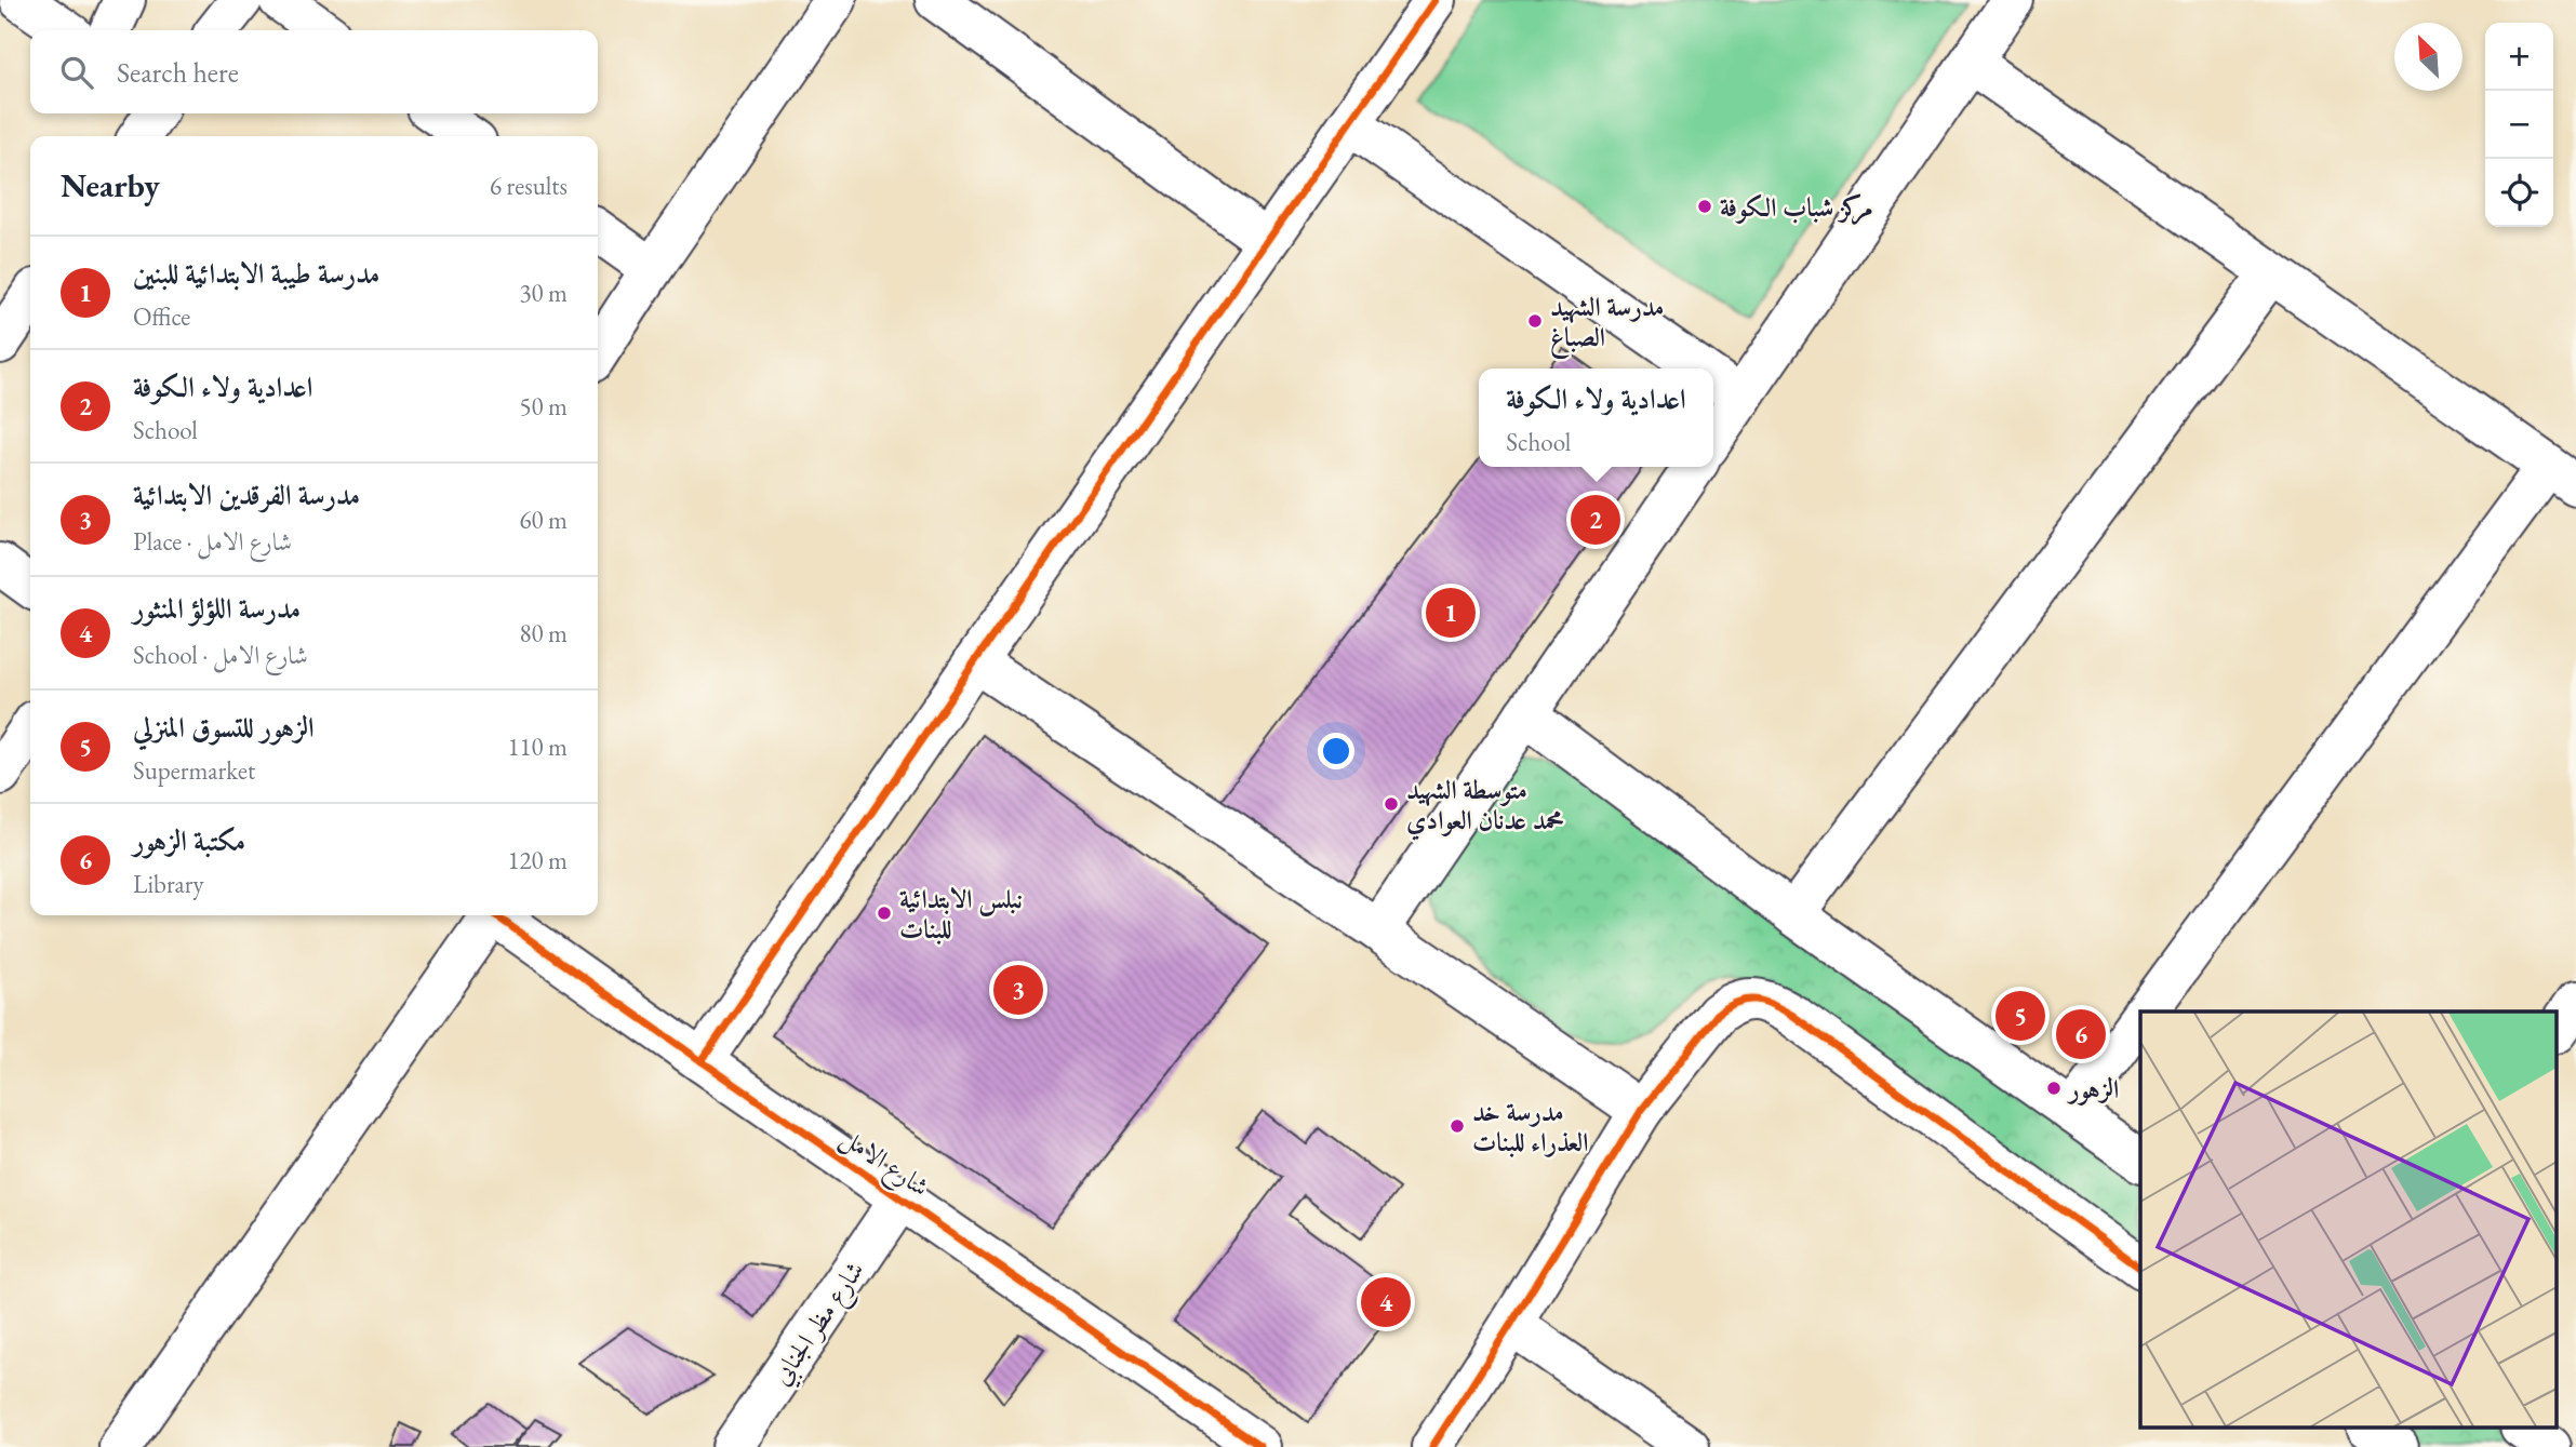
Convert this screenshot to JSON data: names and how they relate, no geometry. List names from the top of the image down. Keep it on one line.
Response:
{"streets":{"street":["شارع الامل","شارع مظر الجنابي"]},"crossings":[["شارع الامل","شارع مظر الجنابي"]],"places":["مركز شباب الكوفة","مدرسة الشهيد الصباغ","متوسطة الشهيد محمد عدنان العوادي","نبلس الابتدائية للبنات","الزهور","مدرسة خد العذراء للبنات"],"north":"top left","page":{"map_buttons":["+","−"],"search":"Search here","heading":["Nearby","6 results"],"list":[{"mark":"1","name":"مدرسة طيبة الابتدائية للبنين","note":"Office","value":"30 m"},{"mark":"2","name":"اعدادية ولاء الكوفة","note":"School","value":"50 m"},{"mark":"3","name":"مدرسة الفرقدين الابتدائية","note":"Place · شارع الامل","value":"60 m"},{"mark":"4","name":"مدرسة اللؤلؤ المنثور","note":"School · شارع الامل","value":"80 m"},{"mark":"5","name":"الزهور للتسوق المنزلي","note":"Supermarket","value":"110 m"},{"mark":"6","name":"مكتبة الزهور","note":"Library","value":"120 m"}],"popup":["اعدادية ولاء الكوفة","School"],"pins":["2","1","3","5","6","4"]}}
